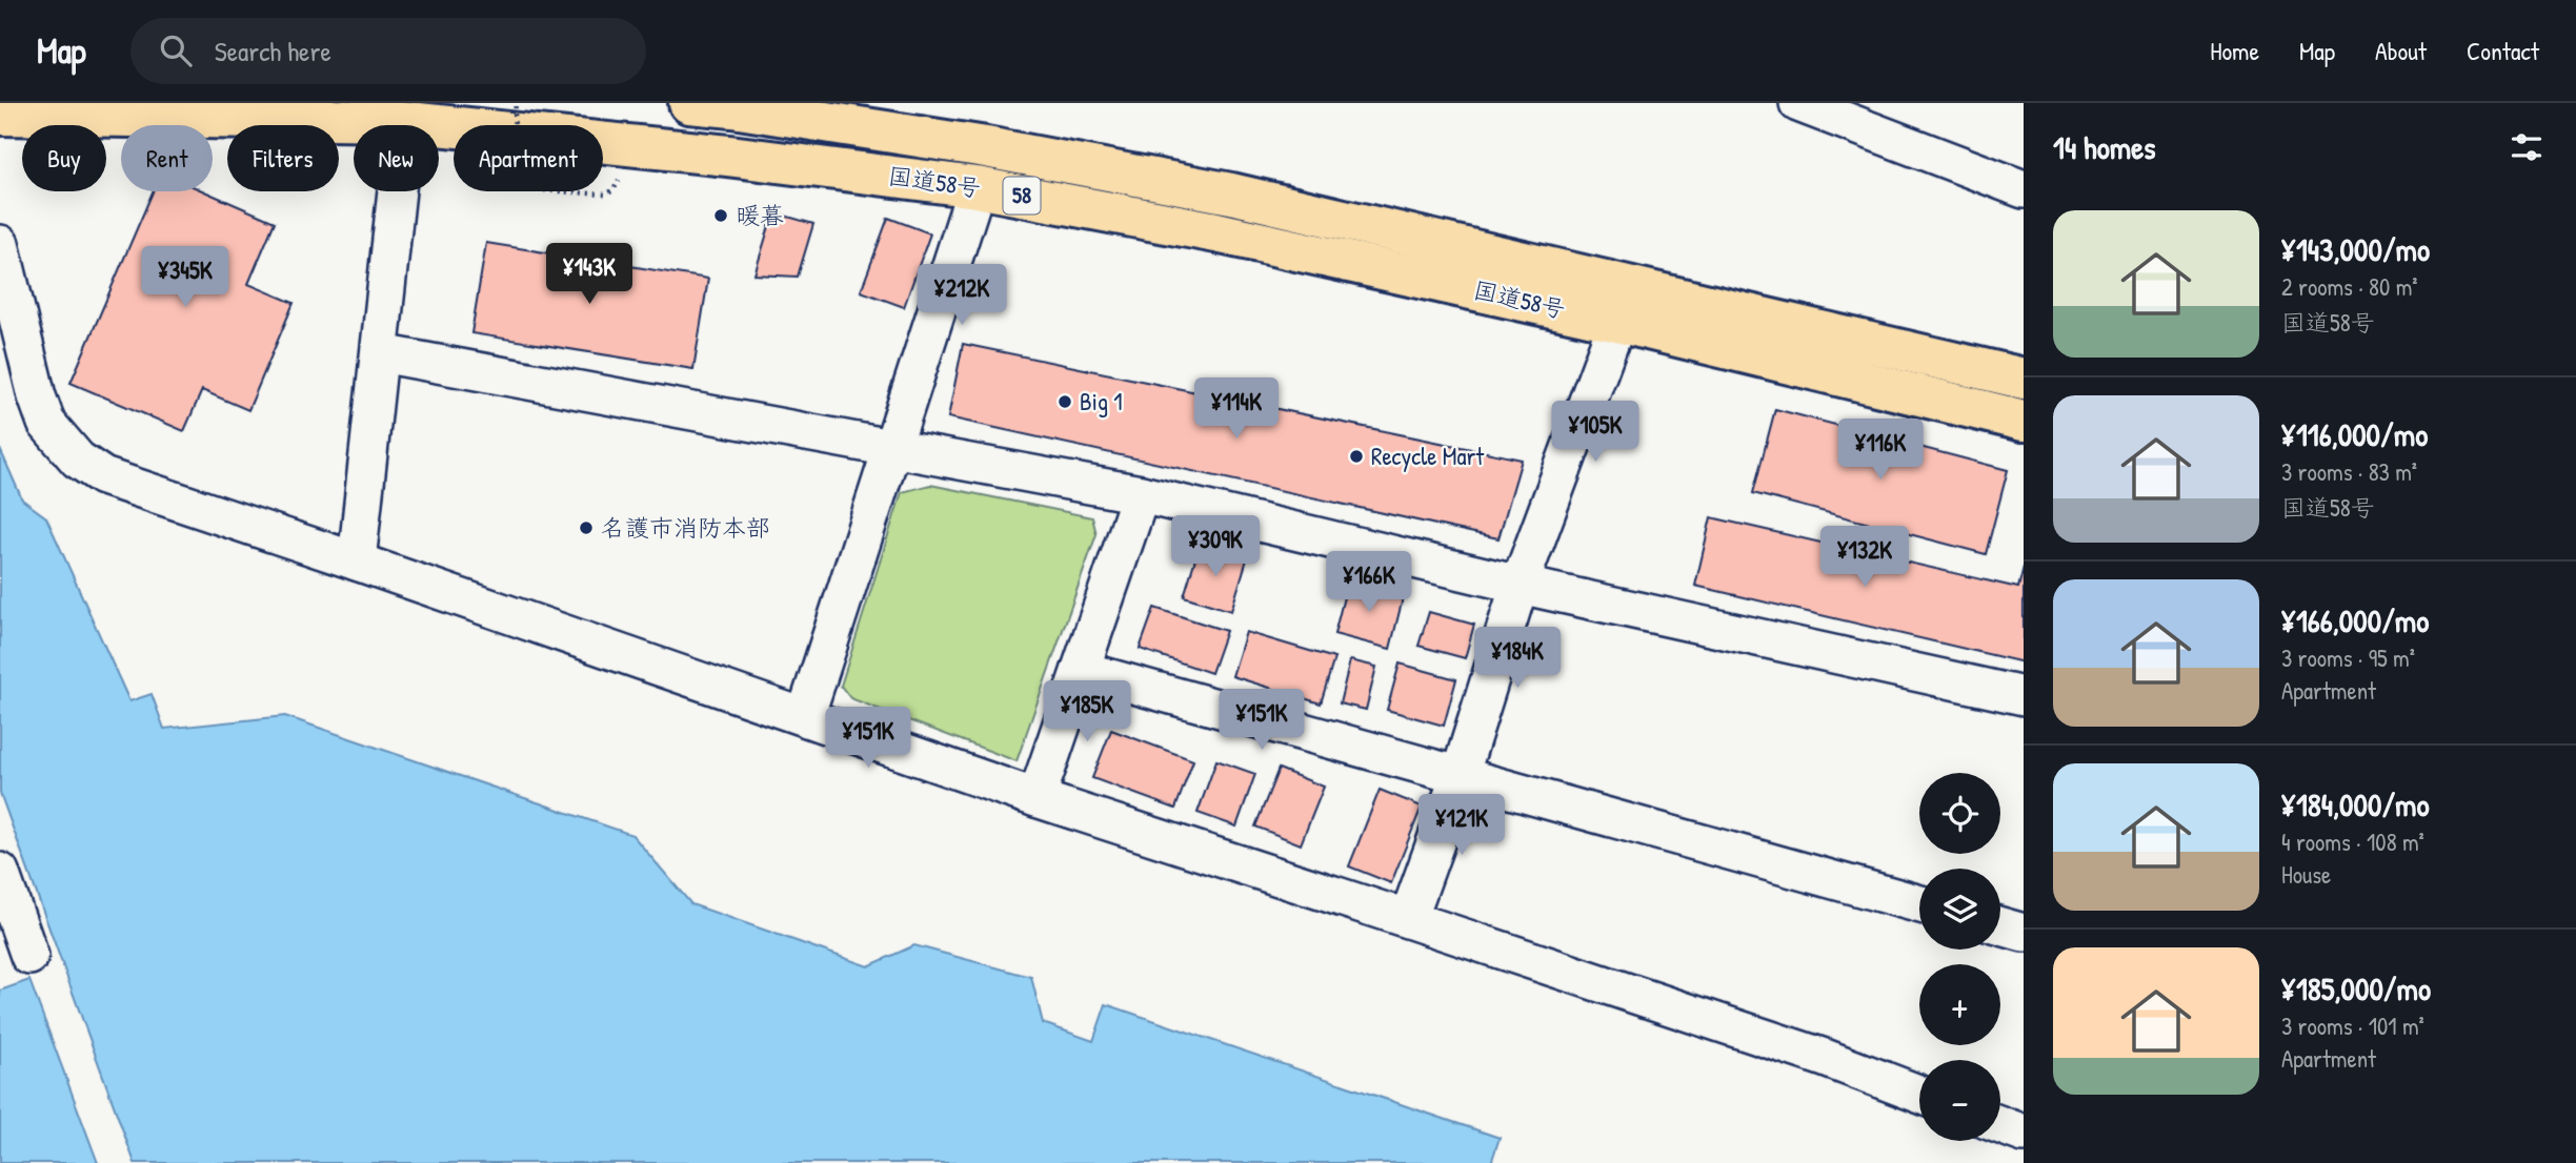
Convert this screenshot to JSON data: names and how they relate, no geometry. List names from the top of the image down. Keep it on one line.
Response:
{"streets":{"highway":["国道58号","58"]},"places":["暖暮","Big 1","Recycle Mart","名護市消防本部"],"page":{"header":"Map","search":"Search here","nav":["Home","Map","About","Contact"],"heading":"14 homes","chip":["Buy","Rent","Filters","New","Apartment"],"list":[{"name":"¥143,000/mo","note":"2 rooms · 80 m² · 国道58号"},{"name":"¥116,000/mo","note":"3 rooms · 83 m² · 国道58号"},{"name":"¥166,000/mo","note":"3 rooms · 95 m² · Apartment"},{"name":"¥184,000/mo","note":"4 rooms · 108 m² · House"},{"name":"¥185,000/mo","note":"3 rooms · 101 m² · Apartment"}],"price":["¥143K","¥345K","¥212K","¥114K","¥105K","¥116K","¥309K","¥132K","¥166K","¥184K","¥185K","¥151K","¥151K","¥121K"],"map_buttons":["+","−"]}}
